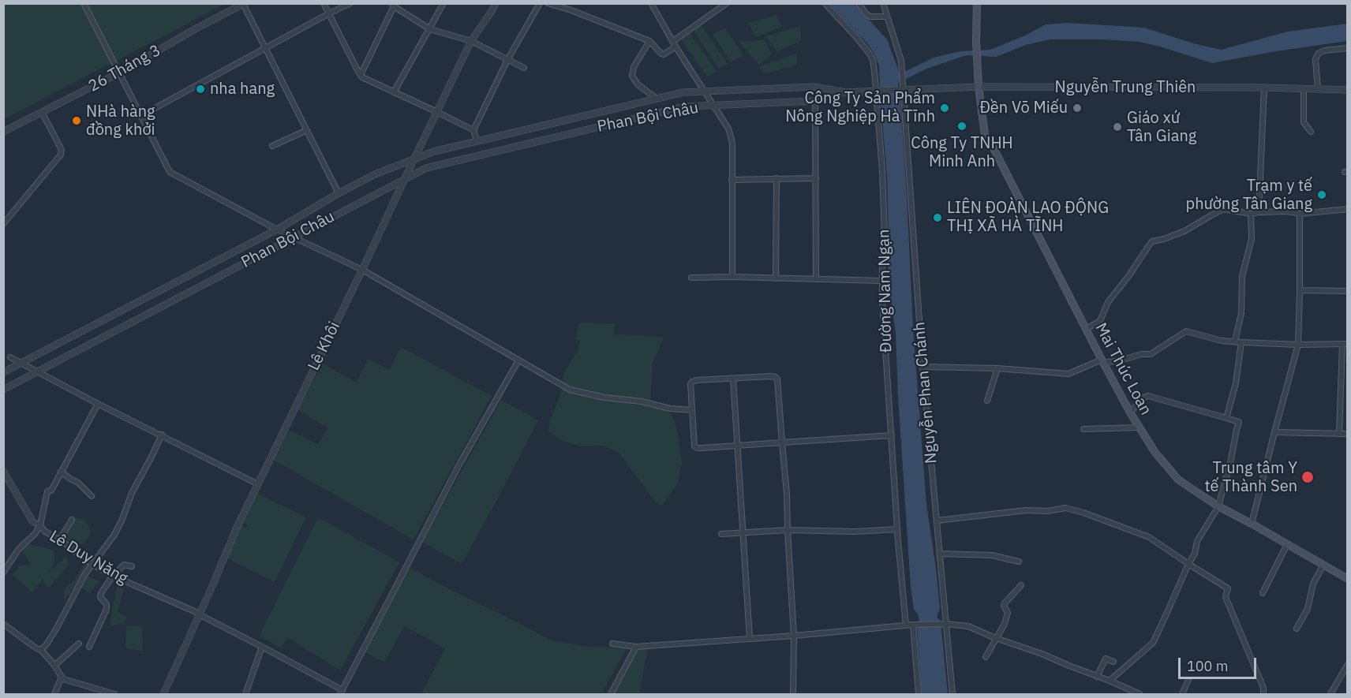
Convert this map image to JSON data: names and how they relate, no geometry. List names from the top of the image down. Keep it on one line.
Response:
{"streets":{"main road":["Mai Thúc Loan"],"street":["26 Tháng 3","Nguyễn Trung Thiên","Phan Bội Châu","Đường Nam Ngạn","Lê Khôi","Nguyễn Phan Chánh","Lê Duy Năng"]},"crossings":[["Nguyễn Trung Thiên","Phan Bội Châu"],["Nguyễn Trung Thiên","Đường Nam Ngạn"],["Nguyễn Trung Thiên","Mai Thúc Loan"],["Nguyễn Trung Thiên","Nguyễn Phan Chánh"],["Phan Bội Châu","Lê Khôi"],["Lê Khôi","Lê Duy Năng"]],"places":["nha hang","Công Ty Sản Phẩm Nông Nghiệp Hà Tĩnh","Đền Võ Miếu","NHà hàng đồng khởi","Công Ty TNHH Minh Anh","Giáo xứ Tân Giang","Trạm y tế phường Tân Giang","LIÊN ĐOÀN LAO ĐỘNG THỊ XÃ HÀ TĨNH","Trung tâm Y tế Thành Sen"],"scale_bar":"100 m"}
